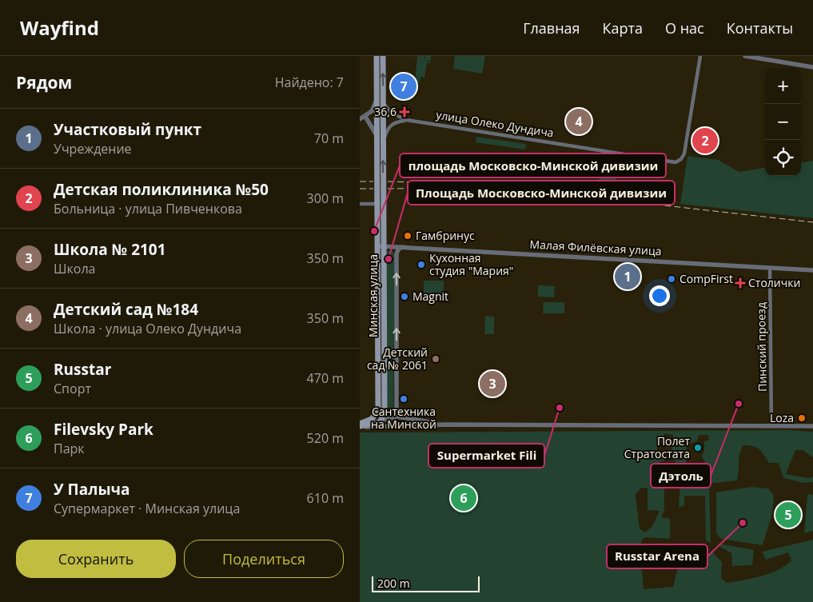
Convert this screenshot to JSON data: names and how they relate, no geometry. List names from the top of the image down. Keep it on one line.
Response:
{"streets":{"main road":["Минская улица"],"street":["улица Олеко Дундича","Малая Филёвская улица","Пинский проезд"]},"crossings":[["улица Олеко Дундича","Минская улица"],["Малая Филёвская улица","Минская улица"],["Малая Филёвская улица","Пинский проезд"]],"places":{"health":["36,6","Столички"],"other":["площадь Московско-Минской дивизии","Гамбринус","Площадь Московско-Минской дивизии","Кухонная студия \"Мария\"","CompFirst","Magnit","Детский сад № 2061","Сантехника на Минской","Дэтоль","Supermarket Fili","Loza","Полет Стратостата","Russtar Arena"]},"scale_bar":"200 m","page":{"header":"Wayfind","nav":["Главная","Карта","О нас","Контакты"],"heading":["Рядом","Найдено: 7"],"map_buttons":["+","−"],"pins":["7","4","2","1","3","6","5"],"list":[{"mark":"1","name":"Участковый пункт","note":"Учреждение","value":"70 m"},{"mark":"2","name":"Детская поликлиника №50","note":"Больница · улица Пивченкова","value":"300 m"},{"mark":"3","name":"Школа № 2101","note":"Школа","value":"350 m"},{"mark":"4","name":"Детский сад №184","note":"Школа · улица Олеко Дундича","value":"350 m"},{"mark":"5","name":"Russtar","note":"Спорт","value":"470 m"},{"mark":"6","name":"Filevsky Park","note":"Парк","value":"520 m"},{"mark":"7","name":"У Палыча","note":"Супермаркет · Минская улица","value":"610 m"}],"buttons":["Сохранить","Поделиться"],"scale":"200 m"}}
